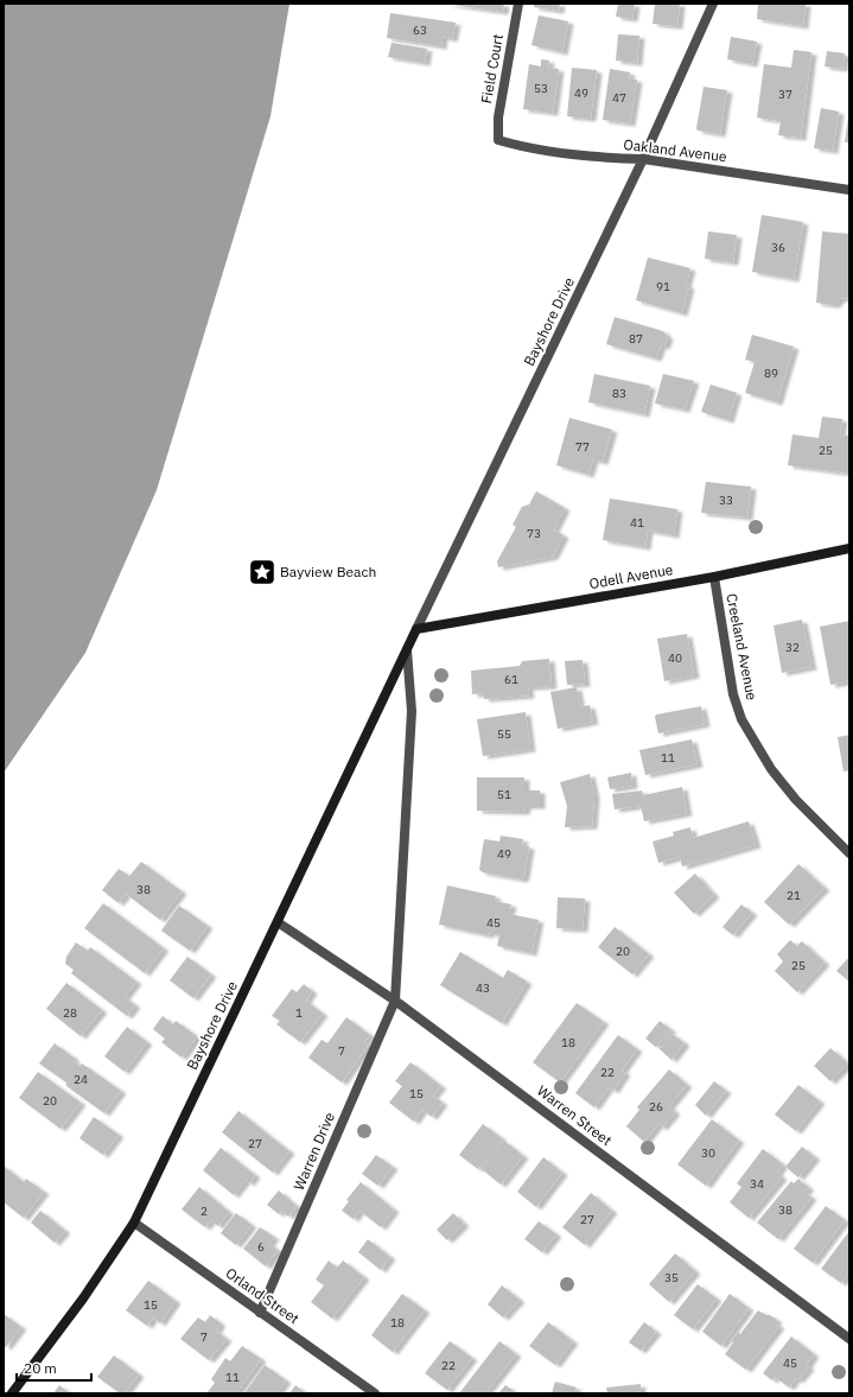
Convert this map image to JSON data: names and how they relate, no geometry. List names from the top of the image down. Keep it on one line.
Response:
{"streets":{"main road":["Bayshore Drive","Odell Avenue"],"street":["Field Court","Oakland Avenue","Creeland Avenue","Warren Street","Warren Drive","Orland Street"]},"crossings":[["Field Court","Oakland Avenue"],["Oakland Avenue","Bayshore Drive"],["Bayshore Drive","Odell Avenue"],["Bayshore Drive","Warren Street"],["Bayshore Drive","Warren Drive"],["Bayshore Drive","Orland Street"],["Odell Avenue","Creeland Avenue"],["Warren Street","Warren Drive"],["Warren Drive","Orland Street"]],"places":{"place":["Bayview Beach"]},"house_numbers":["63","53","49","37","47","36","91","87","89","83","77","25","33","41","73","32","40","61","55","11","51","49","38","21","45","20","25","43","28","1","18","7","22","24","15","20","26","27","30","34","38","2","27","6","35","15","18","7","45","22","11"],"scale_bar":"20 m"}
